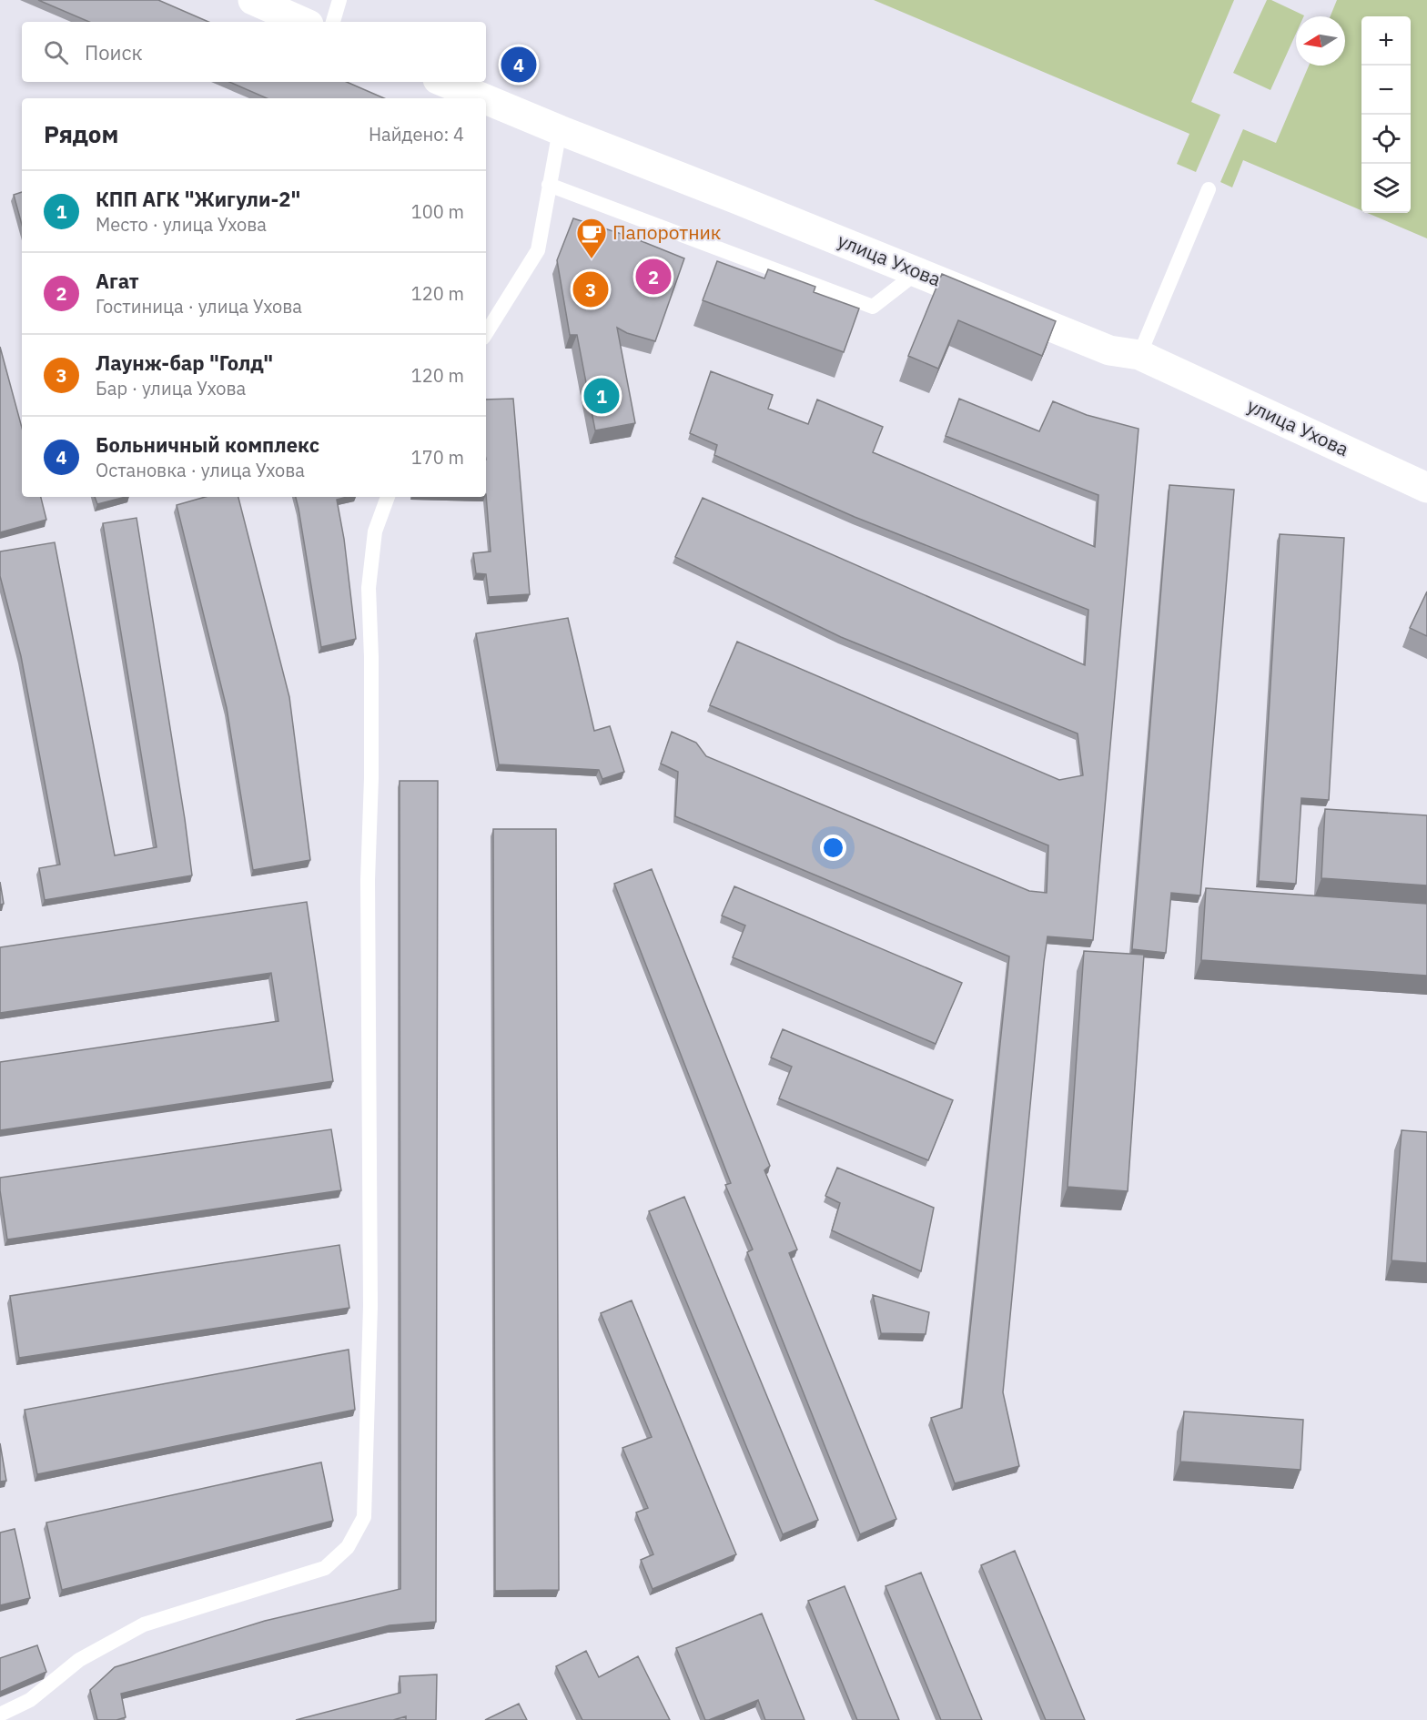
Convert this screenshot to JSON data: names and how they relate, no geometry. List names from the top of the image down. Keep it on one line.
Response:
{"streets":{"street":["улица Ухова"]},"places":{"cafe":["Папоротник"]},"north":"left","page":{"map_buttons":["+","−"],"search":"Поиск","pins":["4","2","3","1"],"heading":["Рядом","Найдено: 4"],"list":[{"mark":"1","name":"КПП АГК \"Жигули-2\"","note":"Место · улица Ухова","value":"100 m"},{"mark":"2","name":"Агат","note":"Гостиница · улица Ухова","value":"120 m"},{"mark":"3","name":"Лаунж-бар \"Голд\"","note":"Бар · улица Ухова","value":"120 m"},{"mark":"4","name":"Больничный комплекс","note":"Остановка · улица Ухова","value":"170 m"}]}}
